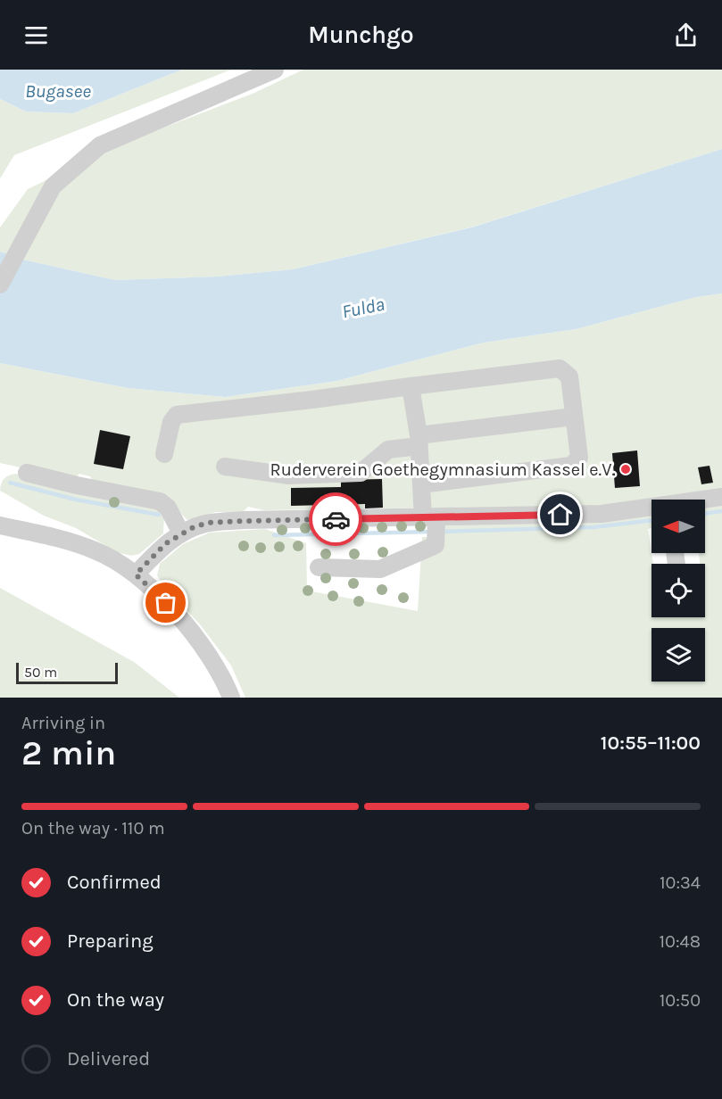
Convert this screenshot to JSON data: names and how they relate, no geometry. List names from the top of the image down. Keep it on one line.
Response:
{"water":["Bugasee","Fulda"],"places":["Ruderverein Goethegymnasium Kassel e.V."],"scale_bar":"50 m","north":"left","page":{"header":"Munchgo","scale":"50 m","heading":["2 min","Arriving in","10:55–11:00"],"bar":"On the way · 110 m","list":[["Confirmed","10:34"],["Preparing","10:48"],["On the way","10:50"],"Delivered"]}}
